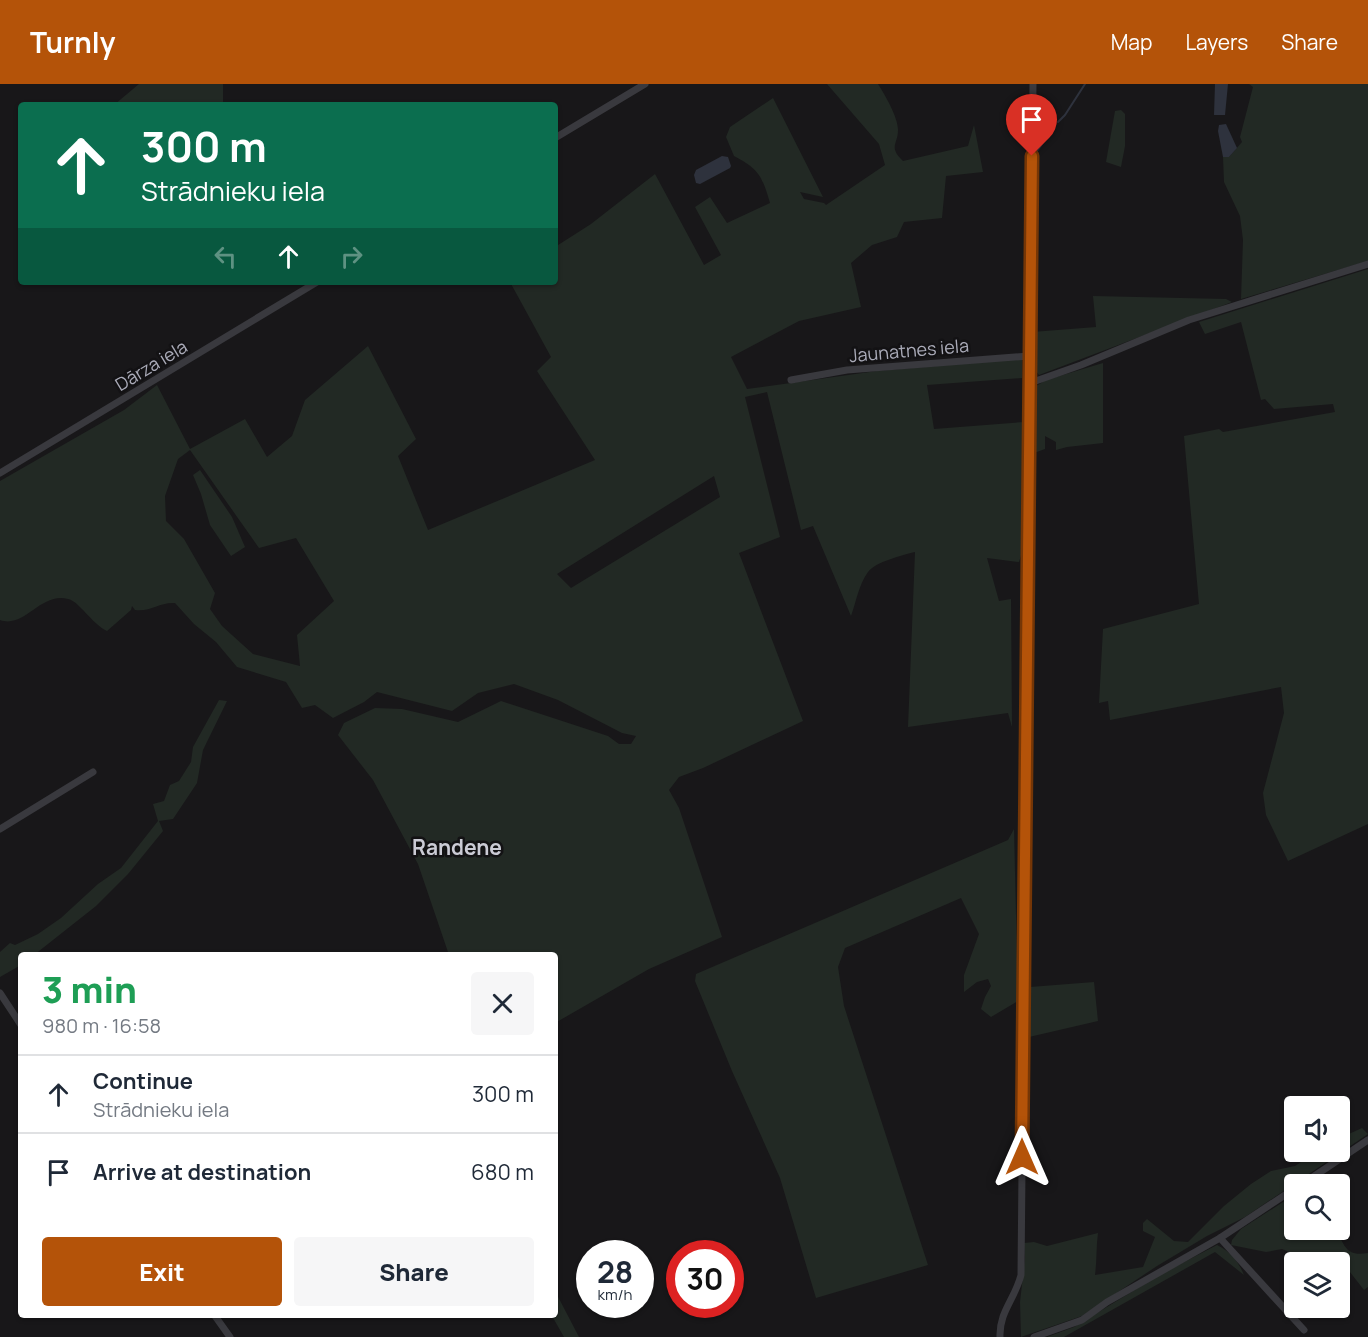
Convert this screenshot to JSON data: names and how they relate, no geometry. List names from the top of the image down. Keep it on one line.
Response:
{"streets":{"street":["Jaunatnes iela","Dārza iela"]},"districts":["Randene"],"page":{"header":"Turnly","nav":["Map","Layers","Share"],"turn":["300 m","Strādnieku iela"],"heading":["3 min","980 m · 16:58"],"list":[{"name":"Continue","note":"Strādnieku iela","value":"300 m"},{"name":"Arrive at destination","value":"680 m"}],"buttons":["Exit","Share"],"speed":"28 km/h","limit":"30"}}
